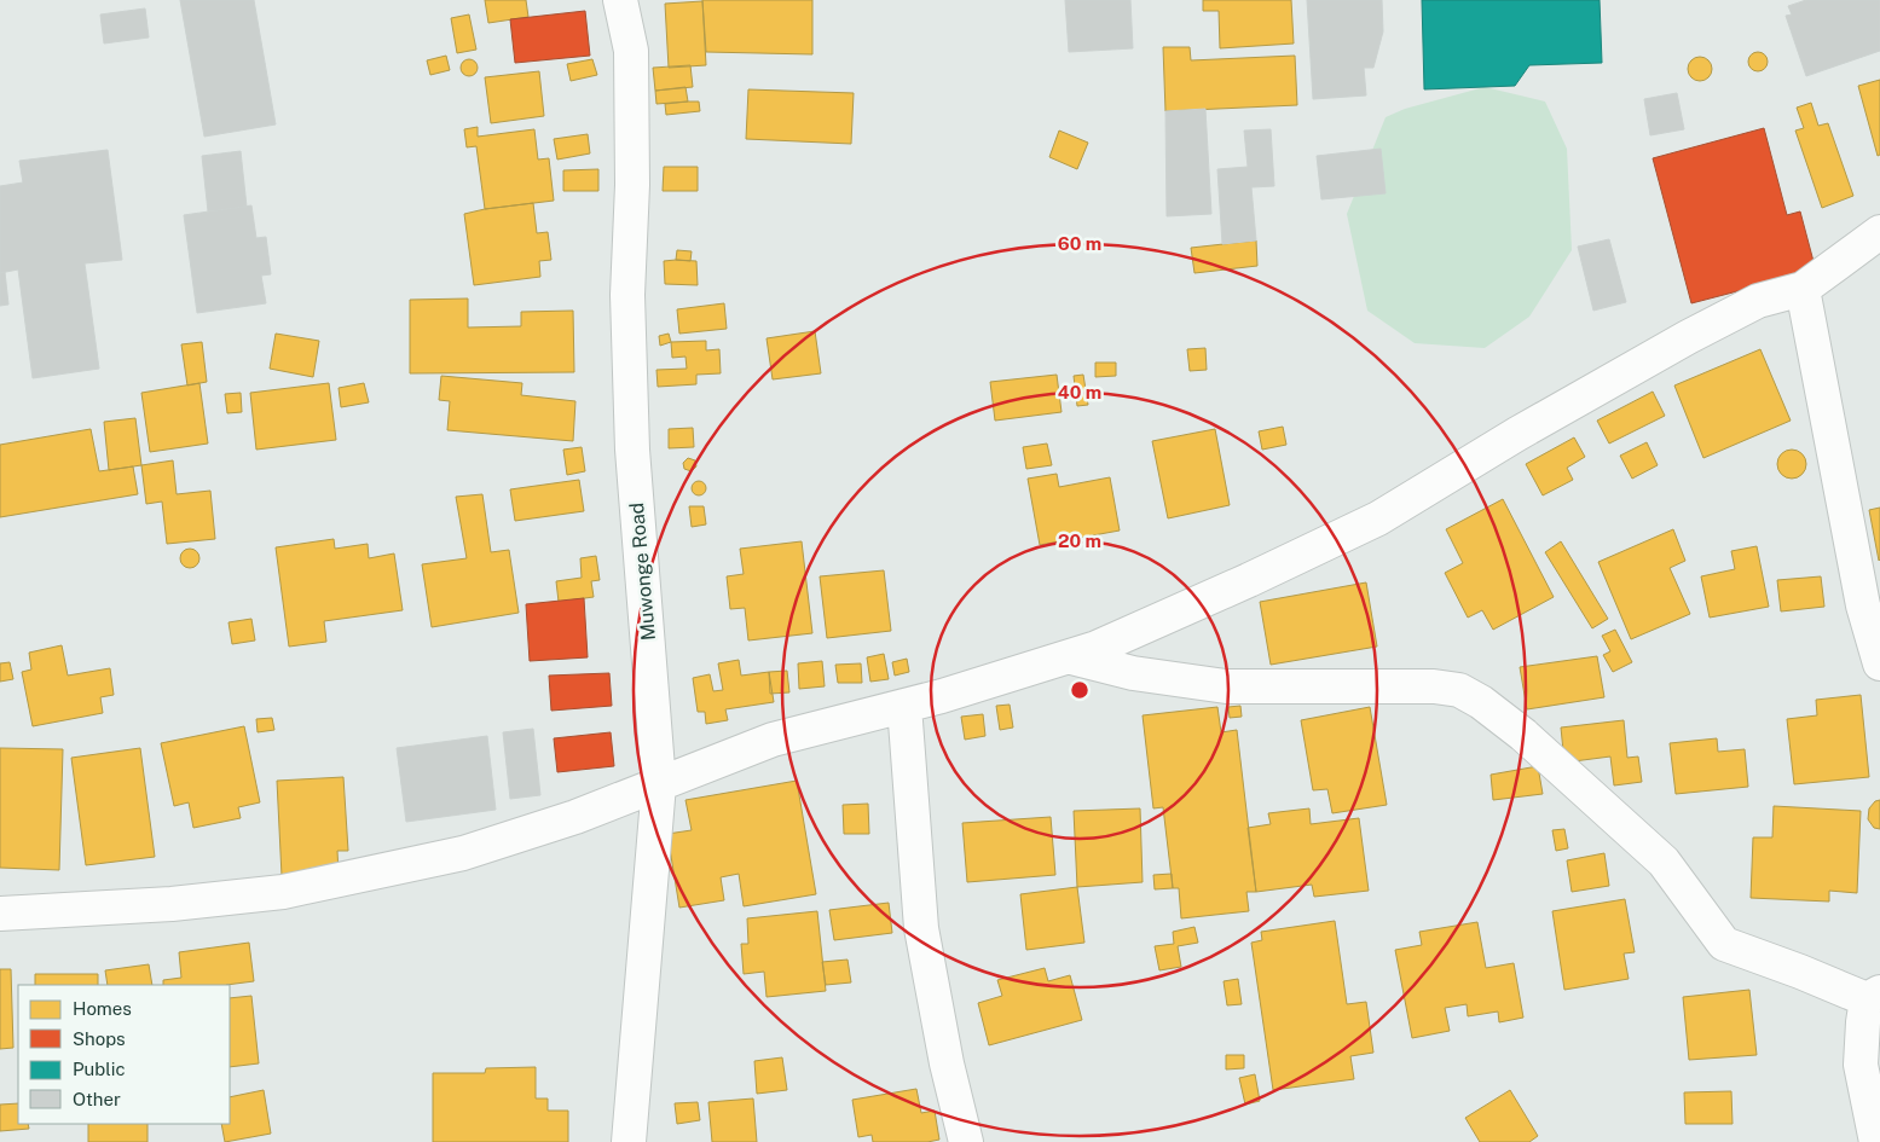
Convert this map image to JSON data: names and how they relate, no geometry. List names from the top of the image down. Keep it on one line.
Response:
{"streets":{"street":["Muwonge Road"]},"legend":["Homes","Shops","Public","Other"],"rings":["60 m","40 m","20 m"]}
